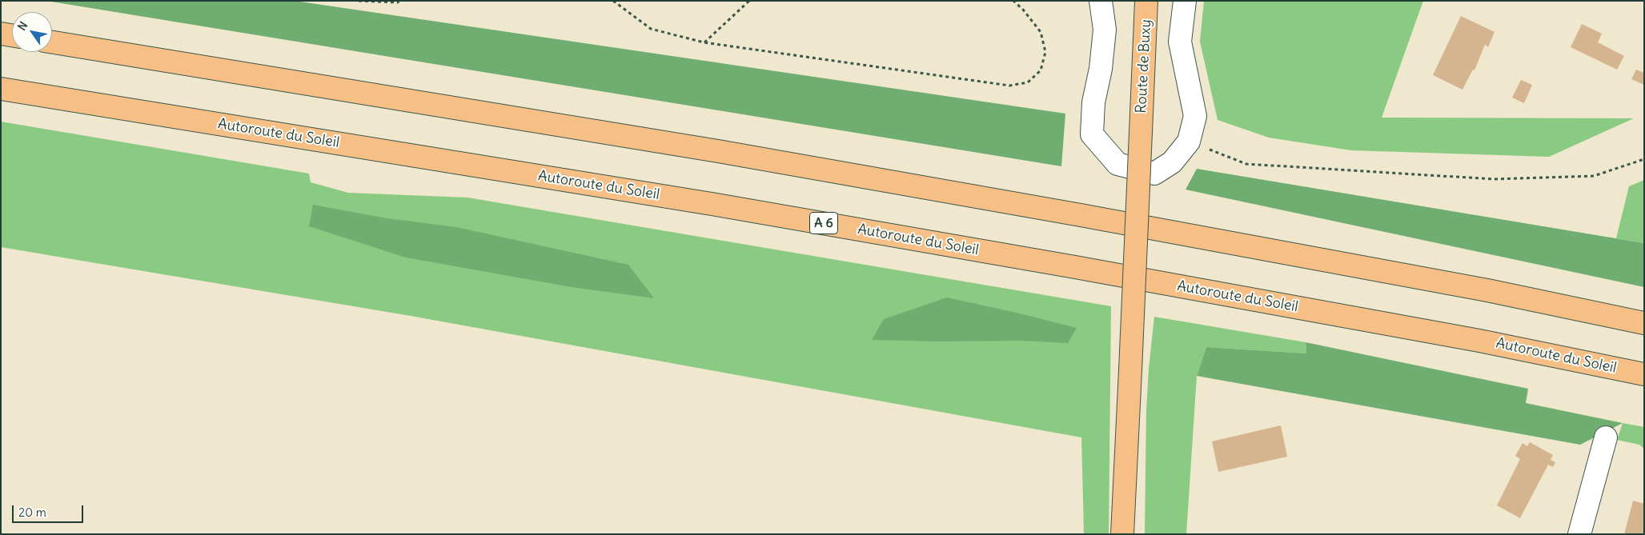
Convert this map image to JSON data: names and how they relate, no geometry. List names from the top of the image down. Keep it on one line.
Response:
{"streets":{"main road":["Route de Buxy","Autoroute du Soleil","A 6"]},"scale_bar":"20 m","north":"top left"}
